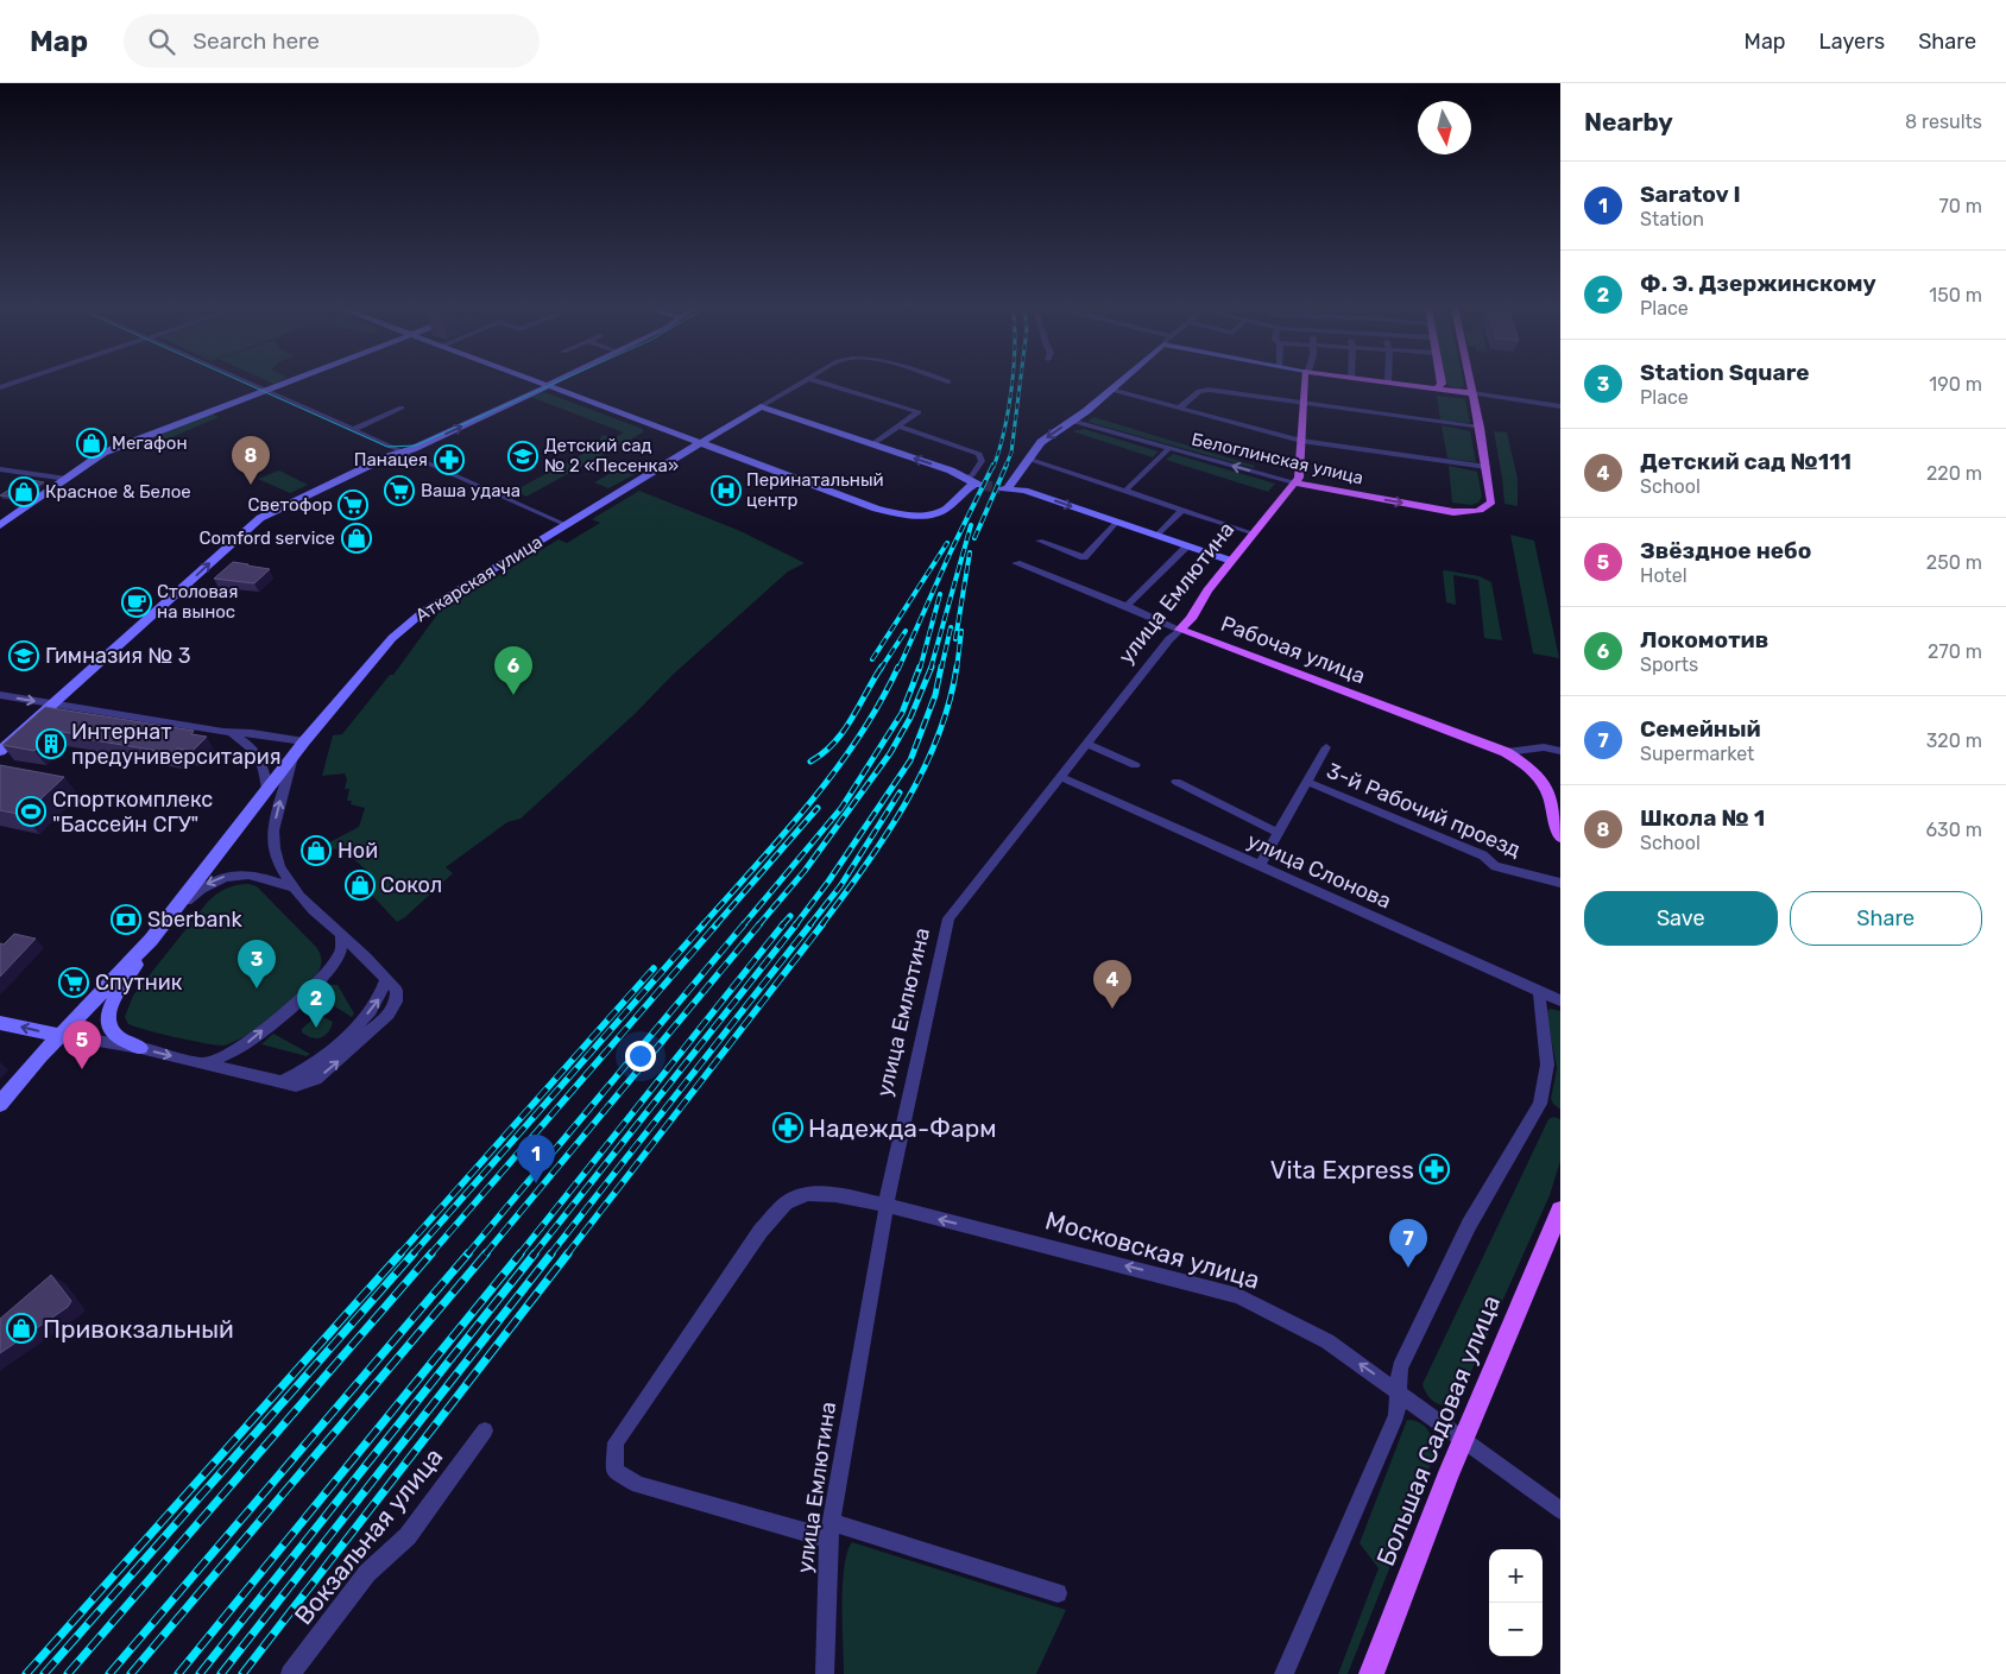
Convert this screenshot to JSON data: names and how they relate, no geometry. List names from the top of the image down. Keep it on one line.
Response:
{"streets":{"main road":["Белоглинская улица","улица Емлютина","Рабочая улица","Большая Садовая улица"],"street":["Аткарская улица","3-й Рабочий проезд","улица Слонова","Московская улица","Вокзальная улица"]},"crossings":[["Белоглинская улица","улица Емлютина"],["улица Емлютина","Рабочая улица"],["улица Емлютина","улица Слонова"],["улица Емлютина","Московская улица"],["Московская улица","Большая Садовая улица"]],"one_way":["Московская улица"],"places":{"shop":["Мегафон","Красное & Белое","Comford service","Ной","Сокол","Привокзальный"],"school or university":["Детский сад № 2 «Песенка»","Гимназия № 3"],"pharmacy":["Панацея","Надежда-Фарм","Vita Express"],"supermarket":["Ваша удача","Светофор","Спутник"],"hospital":["Перинатальный центр"],"cafe":["Столовая на вынос"],"building":["Интернат предуниверситария"],"sports":["Спорткомплекс \"Бассейн СГУ\""],"bank":["Sberbank"]},"north":"bottom","page":{"header":"Map","search":"Search here","nav":["Map","Layers","Share"],"heading":["Nearby","8 results"],"list":[{"mark":"1","name":"Saratov I","note":"Station","value":"70 m"},{"mark":"2","name":"Ф. Э. Дзержинскому","note":"Place","value":"150 m"},{"mark":"3","name":"Station Square","note":"Place","value":"190 m"},{"mark":"4","name":"Детский сад №111","note":"School","value":"220 m"},{"mark":"5","name":"Звёздное небо","note":"Hotel","value":"250 m"},{"mark":"6","name":"Локомотив","note":"Sports","value":"270 m"},{"mark":"7","name":"Семейный","note":"Supermarket","value":"320 m"},{"mark":"8","name":"Школа № 1","note":"School","value":"630 m"}],"pins":["8","6","3","4","2","5","1","7"],"buttons":["Save","Share"],"map_buttons":["+","−"]}}
